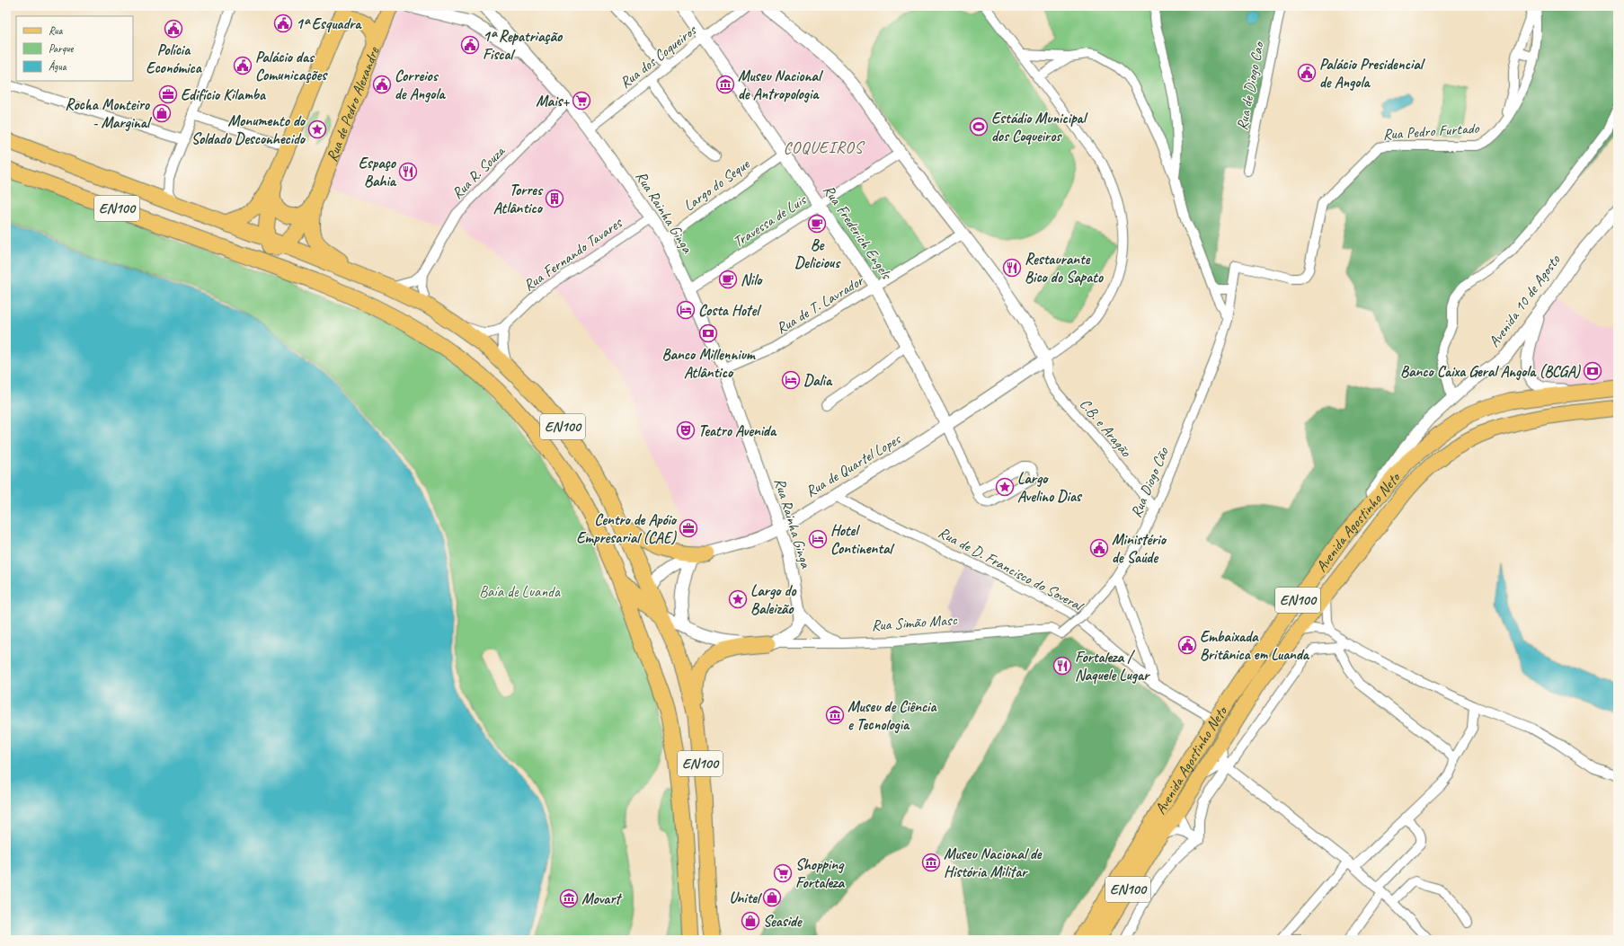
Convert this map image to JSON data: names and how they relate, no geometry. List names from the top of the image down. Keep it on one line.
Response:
{"streets":{"main road":["Rua de Pedro Alexandre","EN100","Avenida Agostinho Neto"],"street":["Rua dos Coqueiros","Rua de Diogo Cao","Rua Pedro Furtado","Rua R. Souza","Largo do Seque","Rua Rainha Ginga","Travessa de Luis","Rua Frederich Engels","Rua Fernando Tavares","Avenida 10 de Agosto","Rua de T. Lavrador","C.B. e Aragão","Rua de Quartel Lopes","Rua Diogo Cão","Rua de D. Francisco do Soveral","Rua Simão Masc"]},"crossings":[["Rua dos Coqueiros","Rua Rainha Ginga"],["Rua dos Coqueiros","Rua Frederich Engels"],["Rua R. Souza","Rua Rainha Ginga"],["Largo do Seque","Rua Rainha Ginga"],["Largo do Seque","Rua Frederich Engels"],["EN100","Rua Fernando Tavares"],["EN100","Rua de Quartel Lopes"],["Rua Rainha Ginga","Travessa de Luis"],["Rua Rainha Ginga","Rua Fernando Tavares"],["Rua Rainha Ginga","Rua de T. Lavrador"],["Rua Rainha Ginga","Rua de Quartel Lopes"],["Rua Rainha Ginga","Rua Simão Masc"],["Travessa de Luis","Rua Frederich Engels"],["Rua Frederich Engels","Rua de T. Lavrador"],["Rua Frederich Engels","Rua de Quartel Lopes"],["Avenida 10 de Agosto","Avenida Agostinho Neto"],["C.B. e Aragão","Rua de Quartel Lopes"],["C.B. e Aragão","Rua Diogo Cão"],["Rua de Quartel Lopes","Rua de D. Francisco do Soveral"],["Rua de Quartel Lopes","Rua Simão Masc"],["Rua Diogo Cão","Rua Simão Masc"],["Avenida Agostinho Neto","Rua de D. Francisco do Soveral"]],"districts":["COQUEIROS"],"parks":["Baía de Luanda"],"places":{"public building":["1ª Esquadra","Polícia Económica","1ª Repatriação Fiscal","Palácio das Comunicações","Palácio Presidencial de Angola","Correios de Angola","Ministério de Saúde","Embaixada Britânica em Luanda"],"museum":["Museu Nacional de Antropologia","Museu de Ciência e Tecnologia","Museu Nacional de História Militar","Movart"],"office":["Edifício Kilamba","Centro de Apóio Empresarial (CAE)"],"supermarket":["Mais+","Shopping Fortaleza"],"shop":["Rocha Monteiro - Marginal","Unitel","Seaside"],"sports":["Estádio Municipal dos Coqueiros"],"place":["Monumento do Soldado Desconhecido","Largo Avelino Dias","Largo do Baleizão"],"restaurant":["Espaço Bahia","Restaurante Bico do Sapato","Fortaleza / Naquele Lugar"],"building":["Torres Atlântico"],"cafe":["Be Delicious","Nilo"],"hotel":["Costa Hotel","Dalia","Hotel Continental"],"bank":["Banco Millennium Atlântico","Banco Caixa Geral Angola (BCGA)"],"theatre":["Teatro Avenida"]},"legend":["Rua","Parque","Água"]}
